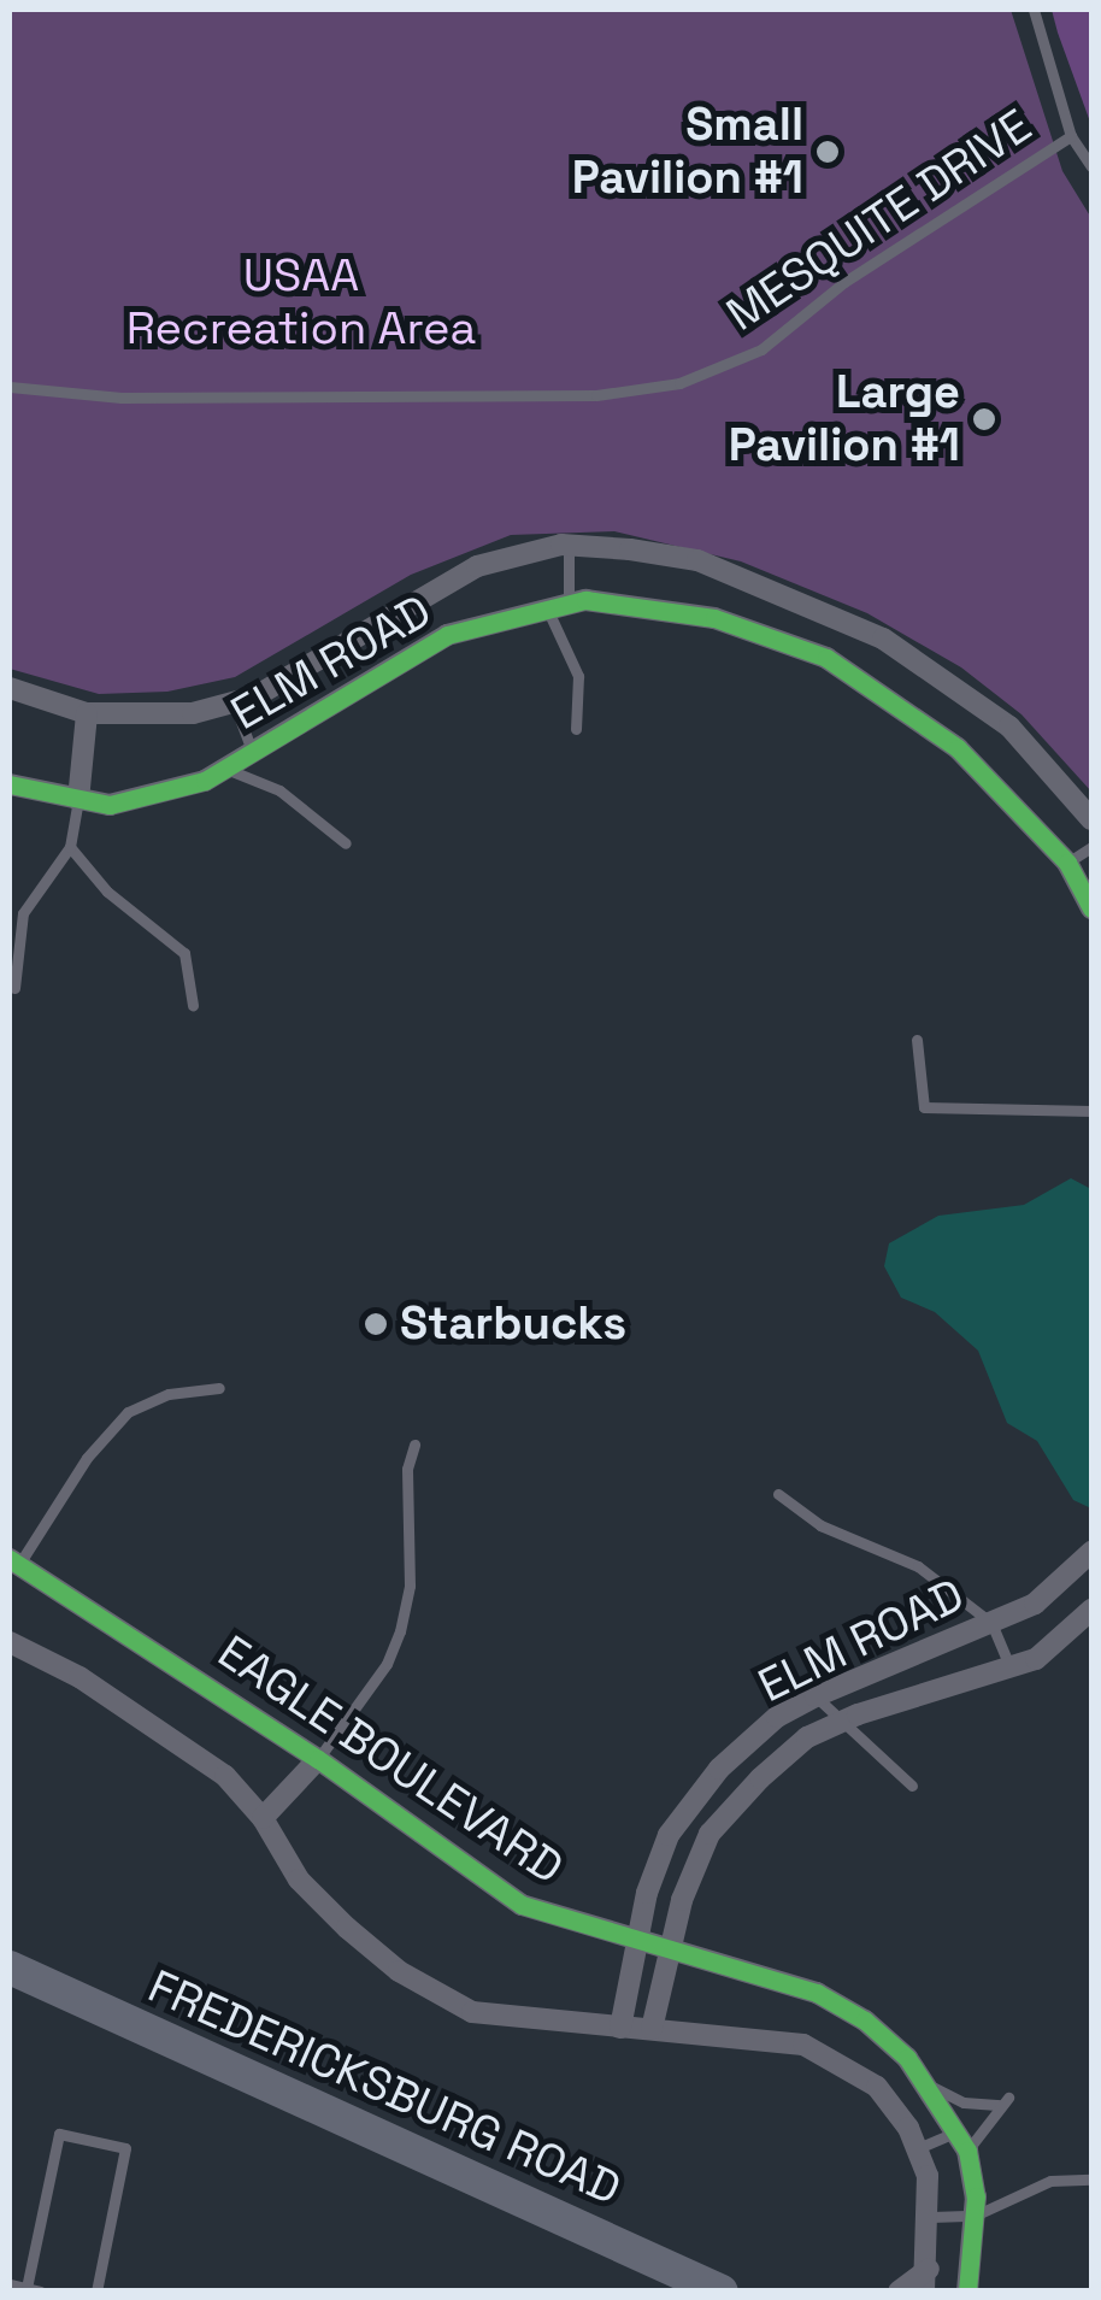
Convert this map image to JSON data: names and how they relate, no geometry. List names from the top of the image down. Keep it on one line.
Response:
{"streets":{"main road":["FREDERICKSBURG ROAD"],"street":["ELM ROAD","EAGLE BOULEVARD"],"lane":["MESQUITE DRIVE"]},"crossings":[["ELM ROAD","EAGLE BOULEVARD"]],"parks":["USAA Recreation Area"],"places":["Small Pavilion #1","Large Pavilion #1","Starbucks"]}
